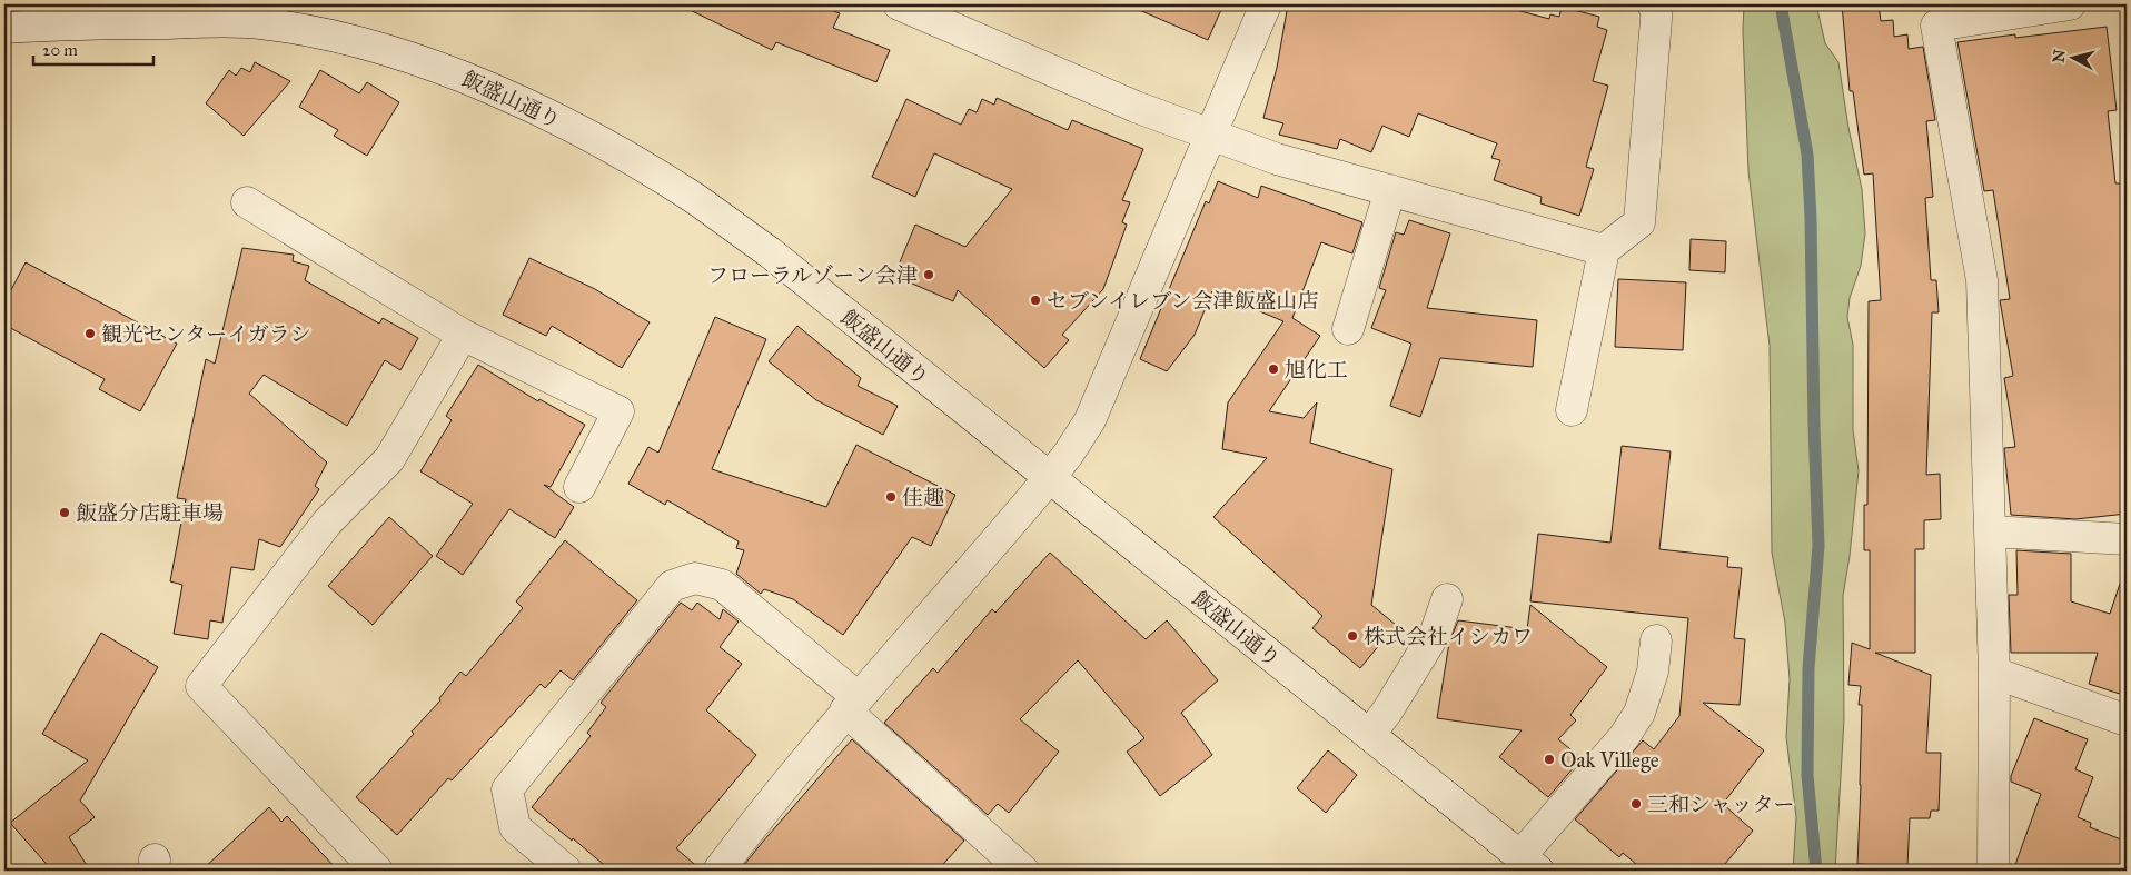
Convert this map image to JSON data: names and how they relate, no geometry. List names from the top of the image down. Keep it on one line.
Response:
{"streets":{"street":["飯盛山通り"]},"places":["フローラルゾーン会津","セブンイレブン会津飯盛山店","観光センターイガラシ","旭化工","佳趣","飯盛分店駐車場","株式会社イシカワ","Oak Villege","三和シャッター"],"scale_bar":"20 m","north":"left"}
